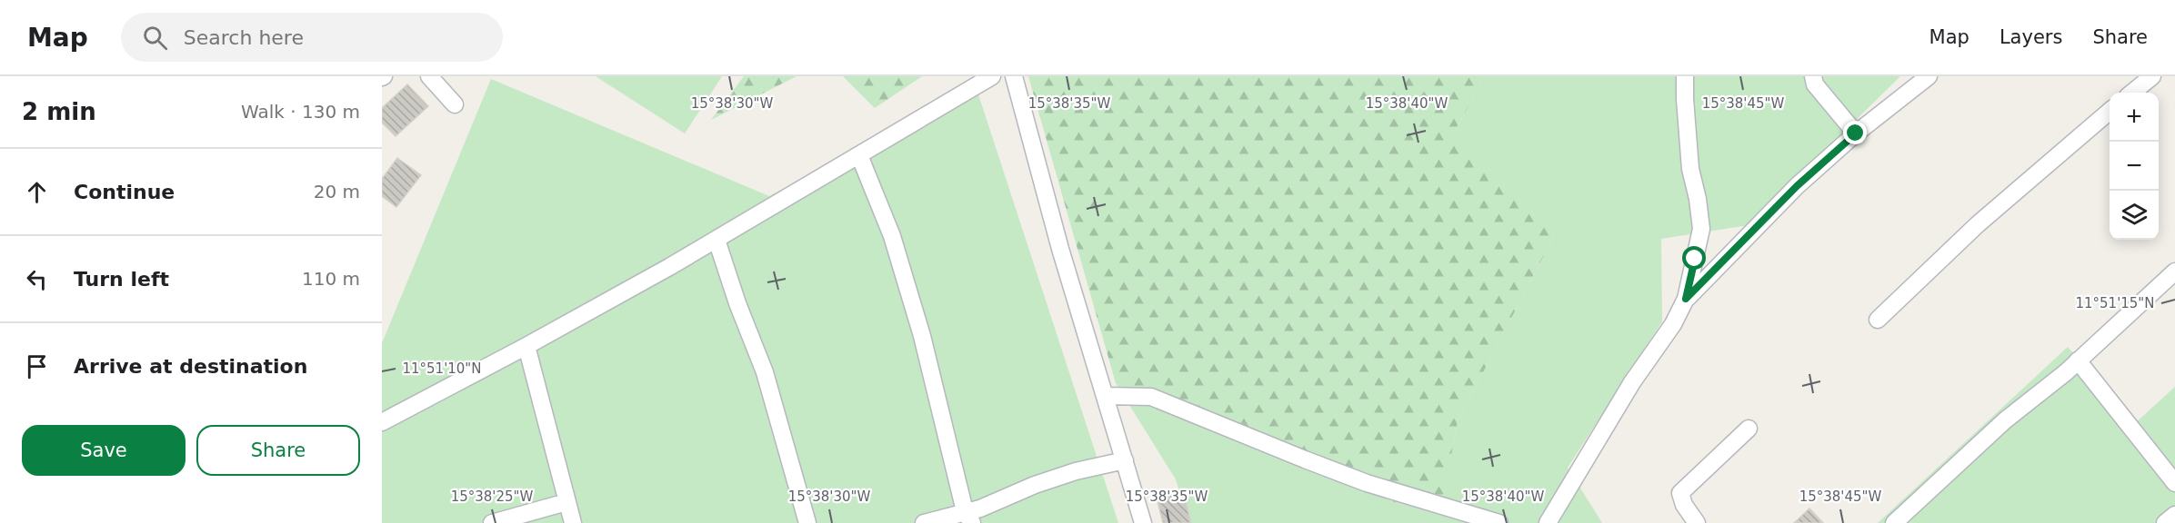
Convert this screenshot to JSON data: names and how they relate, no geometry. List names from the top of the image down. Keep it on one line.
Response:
{"page":{"header":"Map","search":"Search here","nav":["Map","Layers","Share"],"heading":["2 min","Walk · 130 m"],"map_buttons":["+","−"],"list":[["Continue","20 m"],["Turn left","110 m"],"Arrive at destination"],"buttons":["Save","Share"]},"coordinates":["15°38'30\"W","15°38'35\"W","15°38'40\"W","15°38'45\"W","11°51'15\"N","11°51'10\"N","15°38'25\"W"]}
